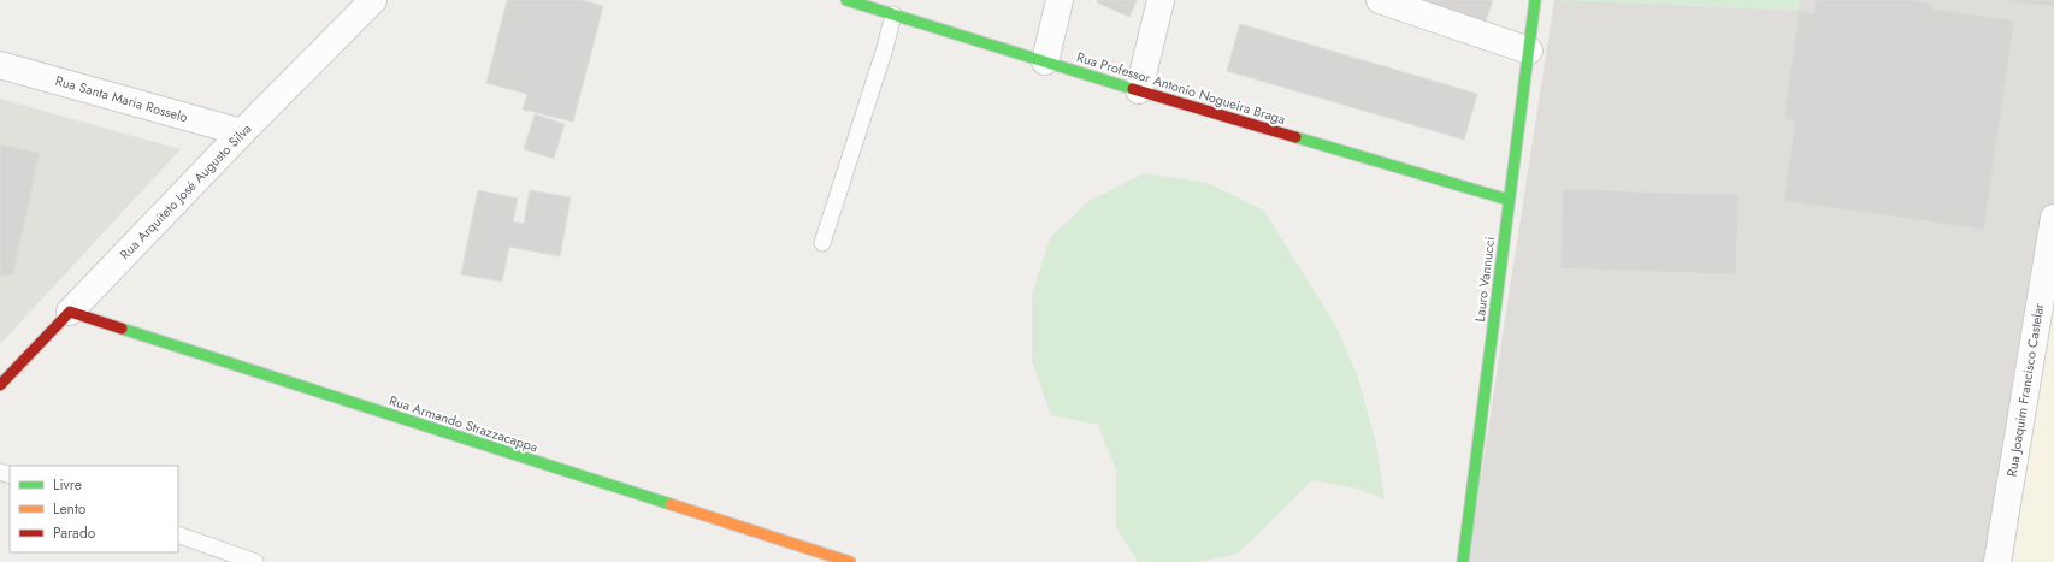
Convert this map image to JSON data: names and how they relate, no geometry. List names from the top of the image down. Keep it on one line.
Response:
{"streets":{"street":["Rua Professor Antonio Nogueira Braga","Rua Santa Maria Rosselo","Rua Arquiteto José Augusto Silva","Lauro Vannucci","Rua Joaquim Francisco Castelar","Rua Armando Strazzacappa"]},"crossings":[["Rua Professor Antonio Nogueira Braga","Lauro Vannucci"],["Rua Santa Maria Rosselo","Rua Arquiteto José Augusto Silva"],["Rua Arquiteto José Augusto Silva","Rua Armando Strazzacappa"]],"legend":["Livre","Lento","Parado"]}
